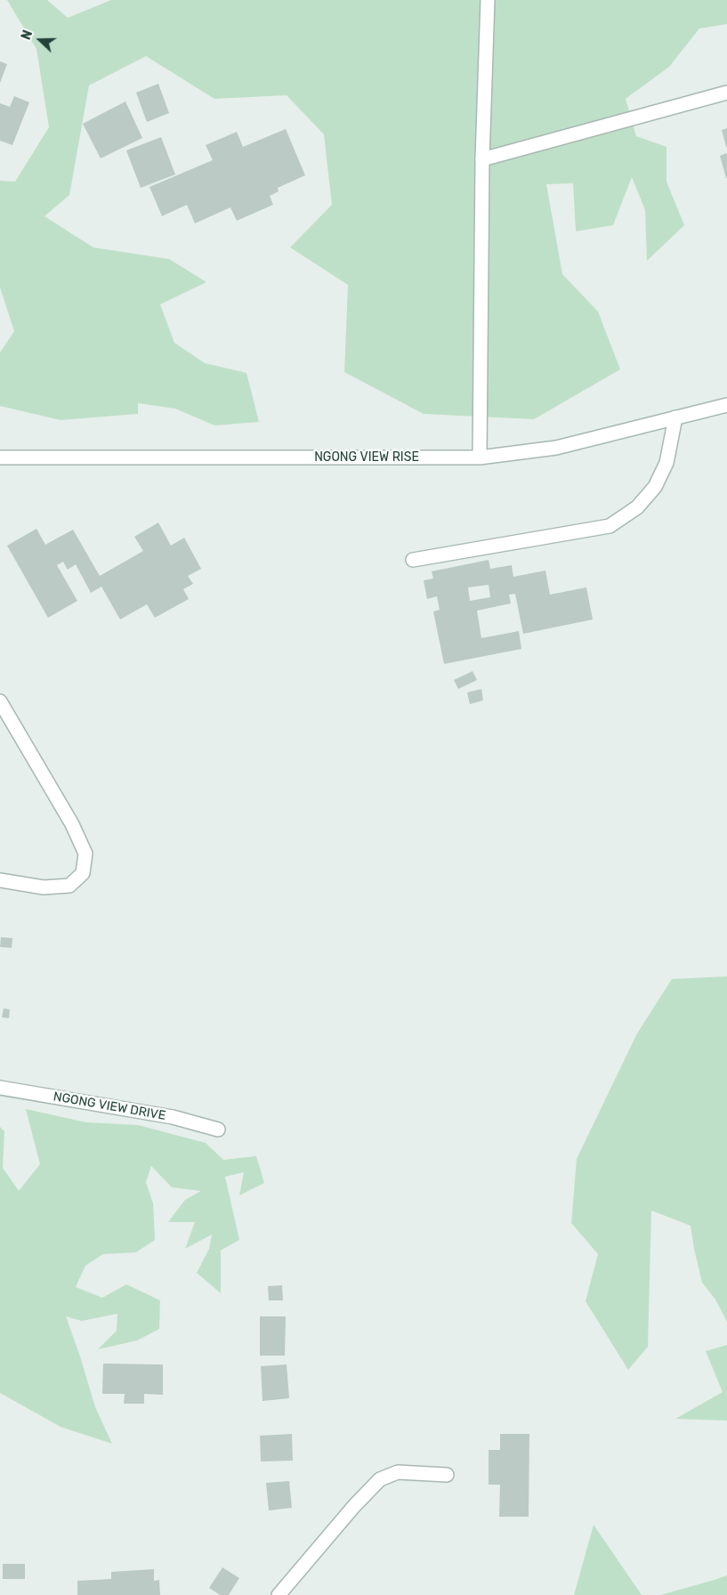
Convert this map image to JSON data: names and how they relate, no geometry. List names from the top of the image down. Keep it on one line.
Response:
{"streets":{"street":["NGONG VIEW RISE","NGONG VIEW DRIVE"]},"north":"left"}
